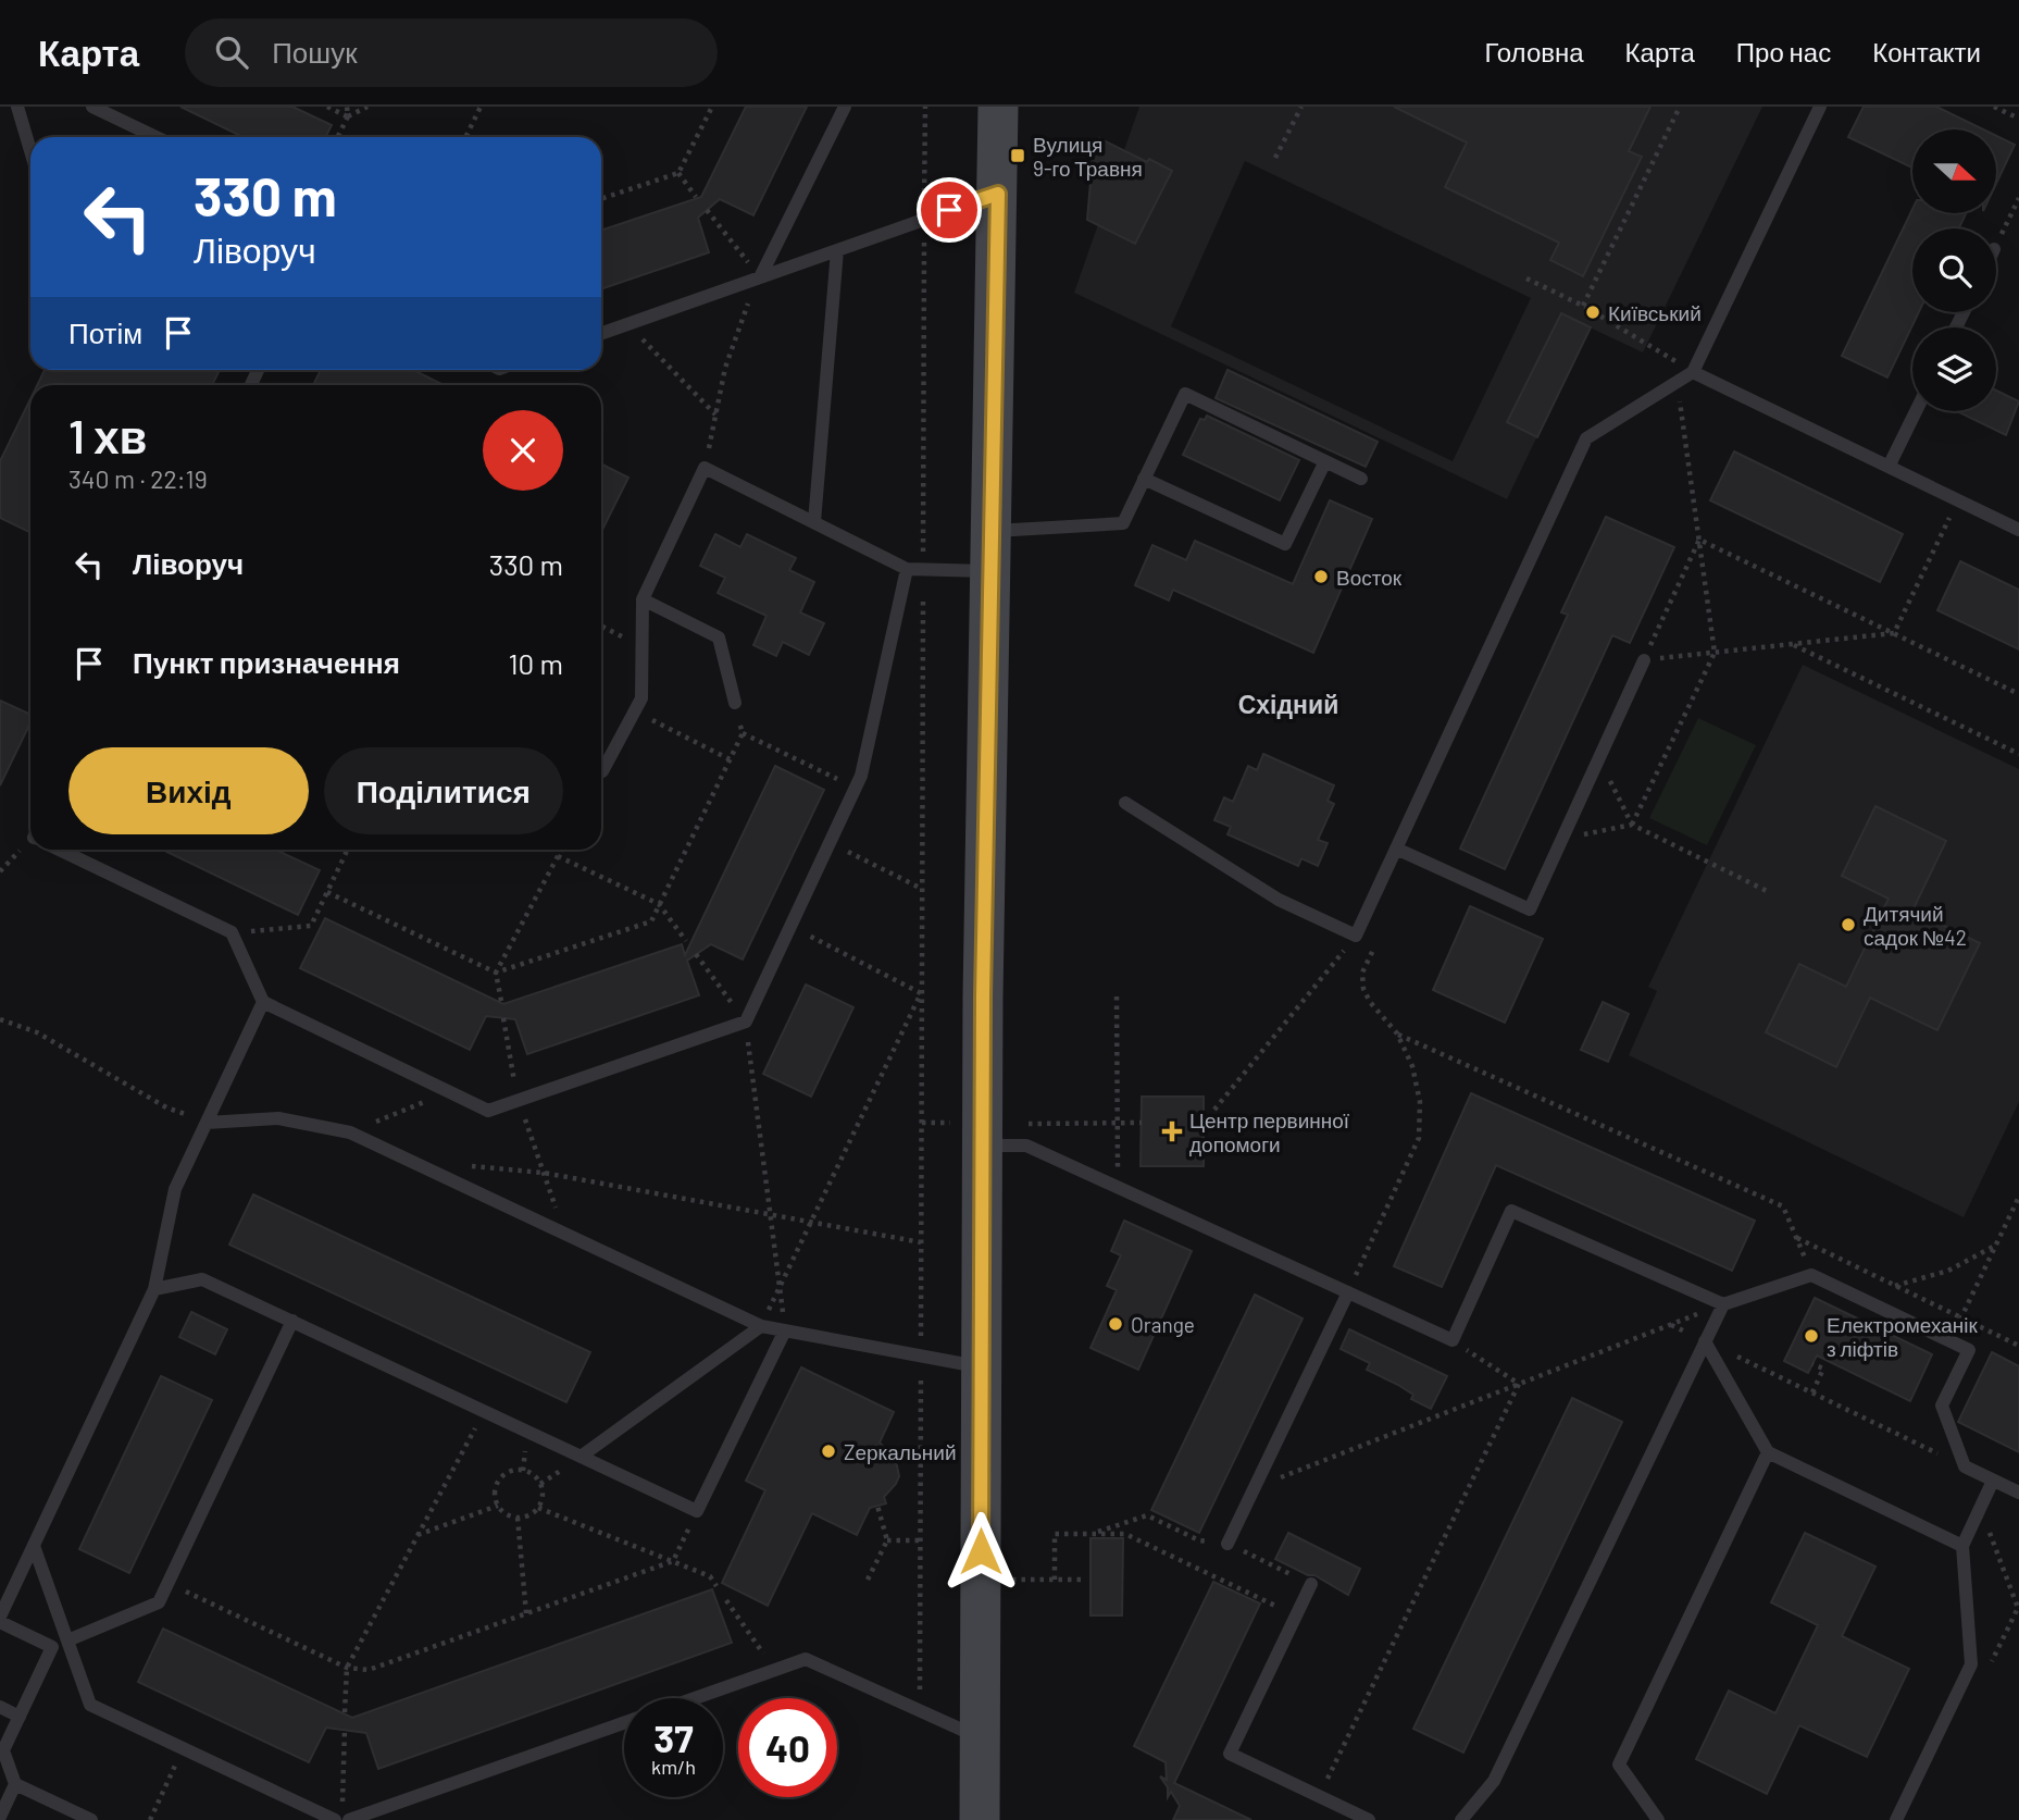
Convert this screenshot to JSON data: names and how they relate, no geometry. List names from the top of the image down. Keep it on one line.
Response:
{"districts":["Східний"],"places":{"transit":["Вулиця 9-го Травня"],"other":["Київський","Восток","Дитячий садок №42","Orange","Електромеханік з ліфтів","Zеркальний"],"health":["Центр первинної допомоги"]},"north":"right","page":{"header":"Карта","search":"Пошук","nav":["Головна","Карта","Про нас","Контакти"],"turn":["330 m","Ліворуч"],"then":"Потім","heading":["1 хв","340 m · 22:19"],"list":[{"name":"Ліворуч","value":"330 m"},{"name":"Пункт призначення","value":"10 m"}],"buttons":["Вихід","Поділитися"],"speed":"37 km/h","limit":"40"}}
